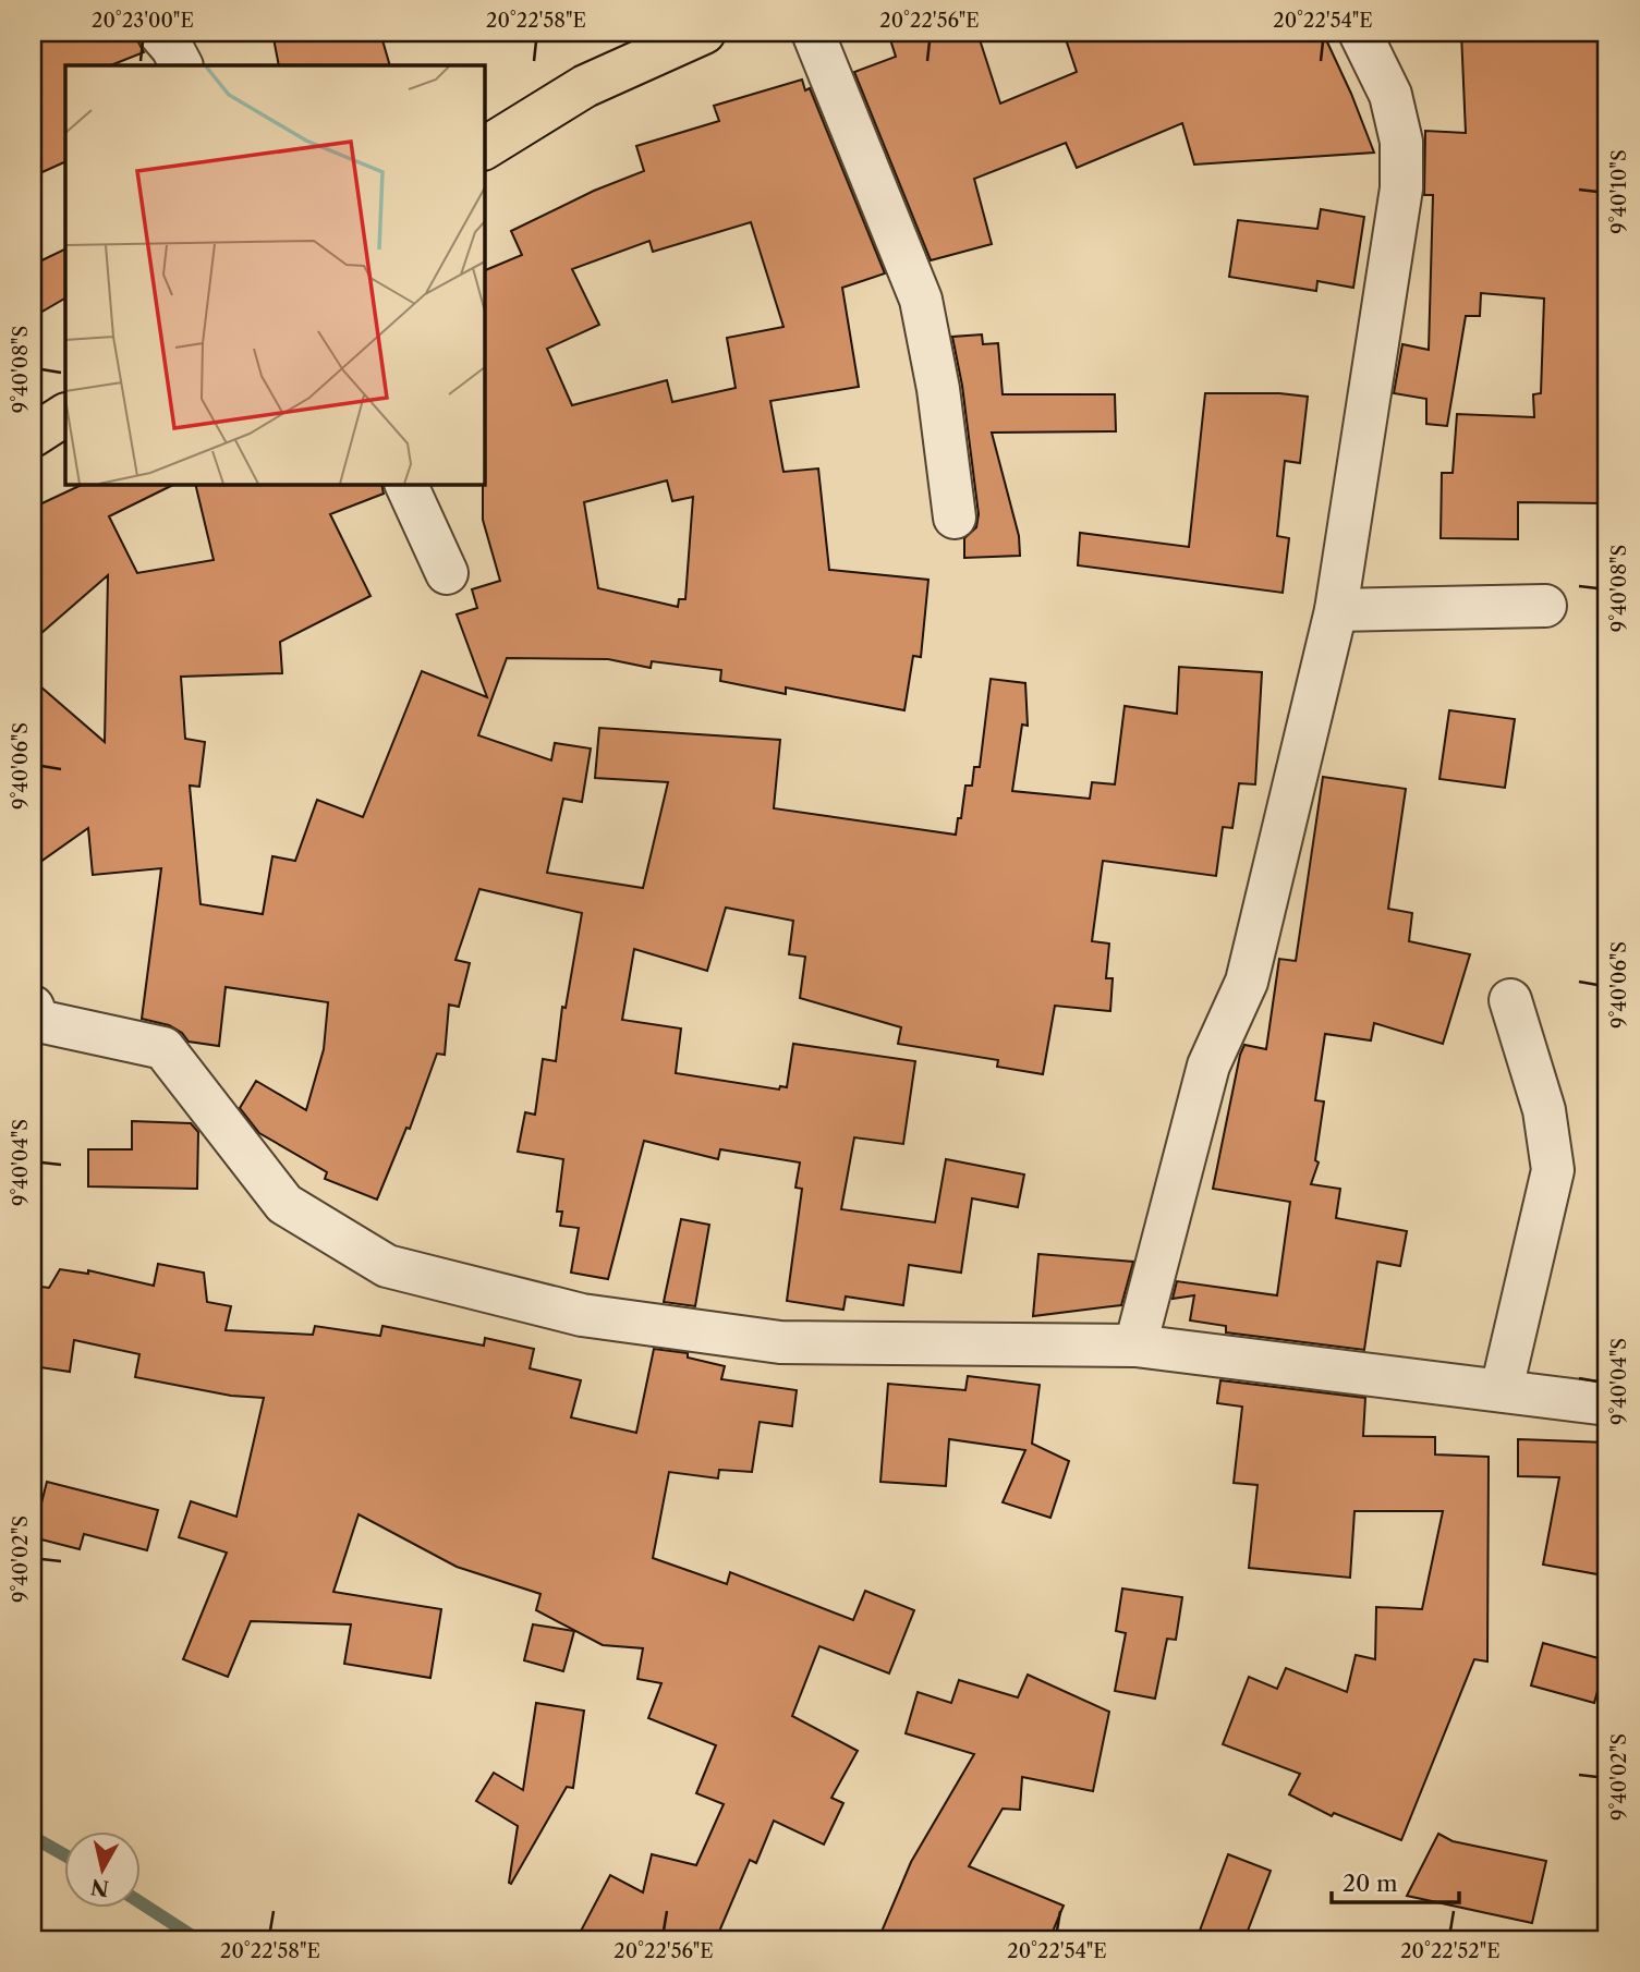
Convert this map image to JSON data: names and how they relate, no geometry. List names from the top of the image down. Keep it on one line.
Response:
{"scale_bar":"20 m","north":"bottom","coordinates":["20°23'00\"E","20°22'58\"E","20°22'56\"E","20°22'54\"E","9°40'10\"S","9°40'08\"S","9°40'06\"S","9°40'04\"S","9°40'02\"S","20°22'52\"E"]}
